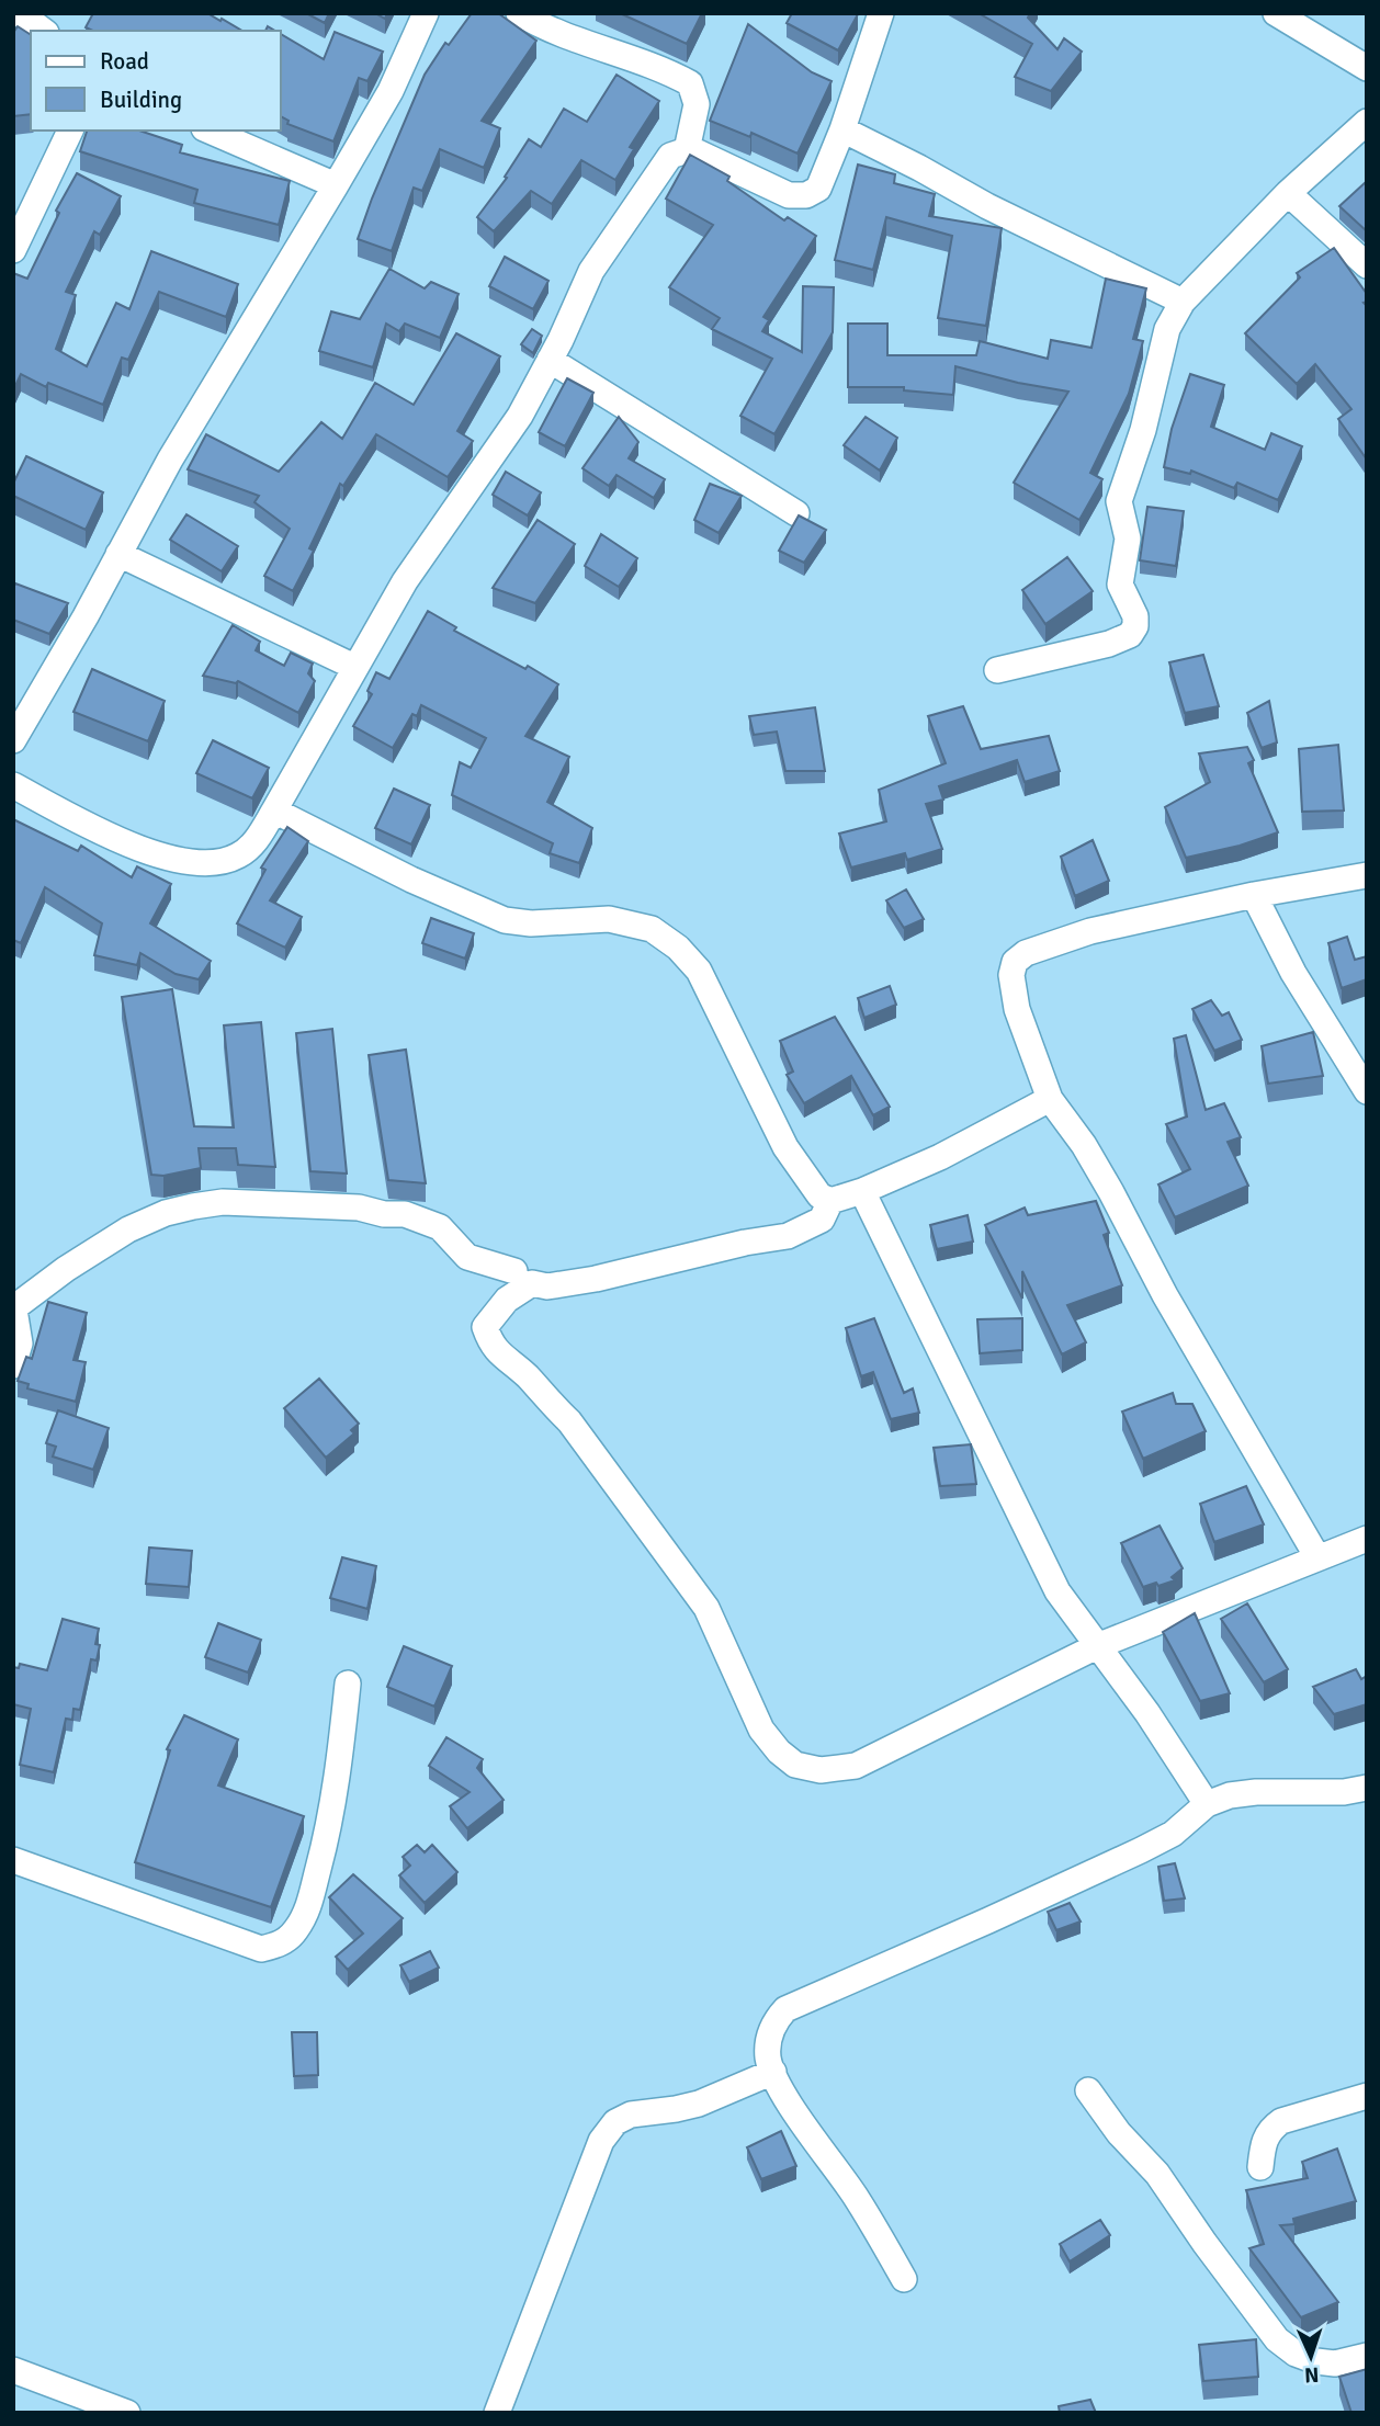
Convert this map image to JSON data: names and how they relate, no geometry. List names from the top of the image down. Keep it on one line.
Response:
{"legend":["Road","Building"],"north":"bottom"}
